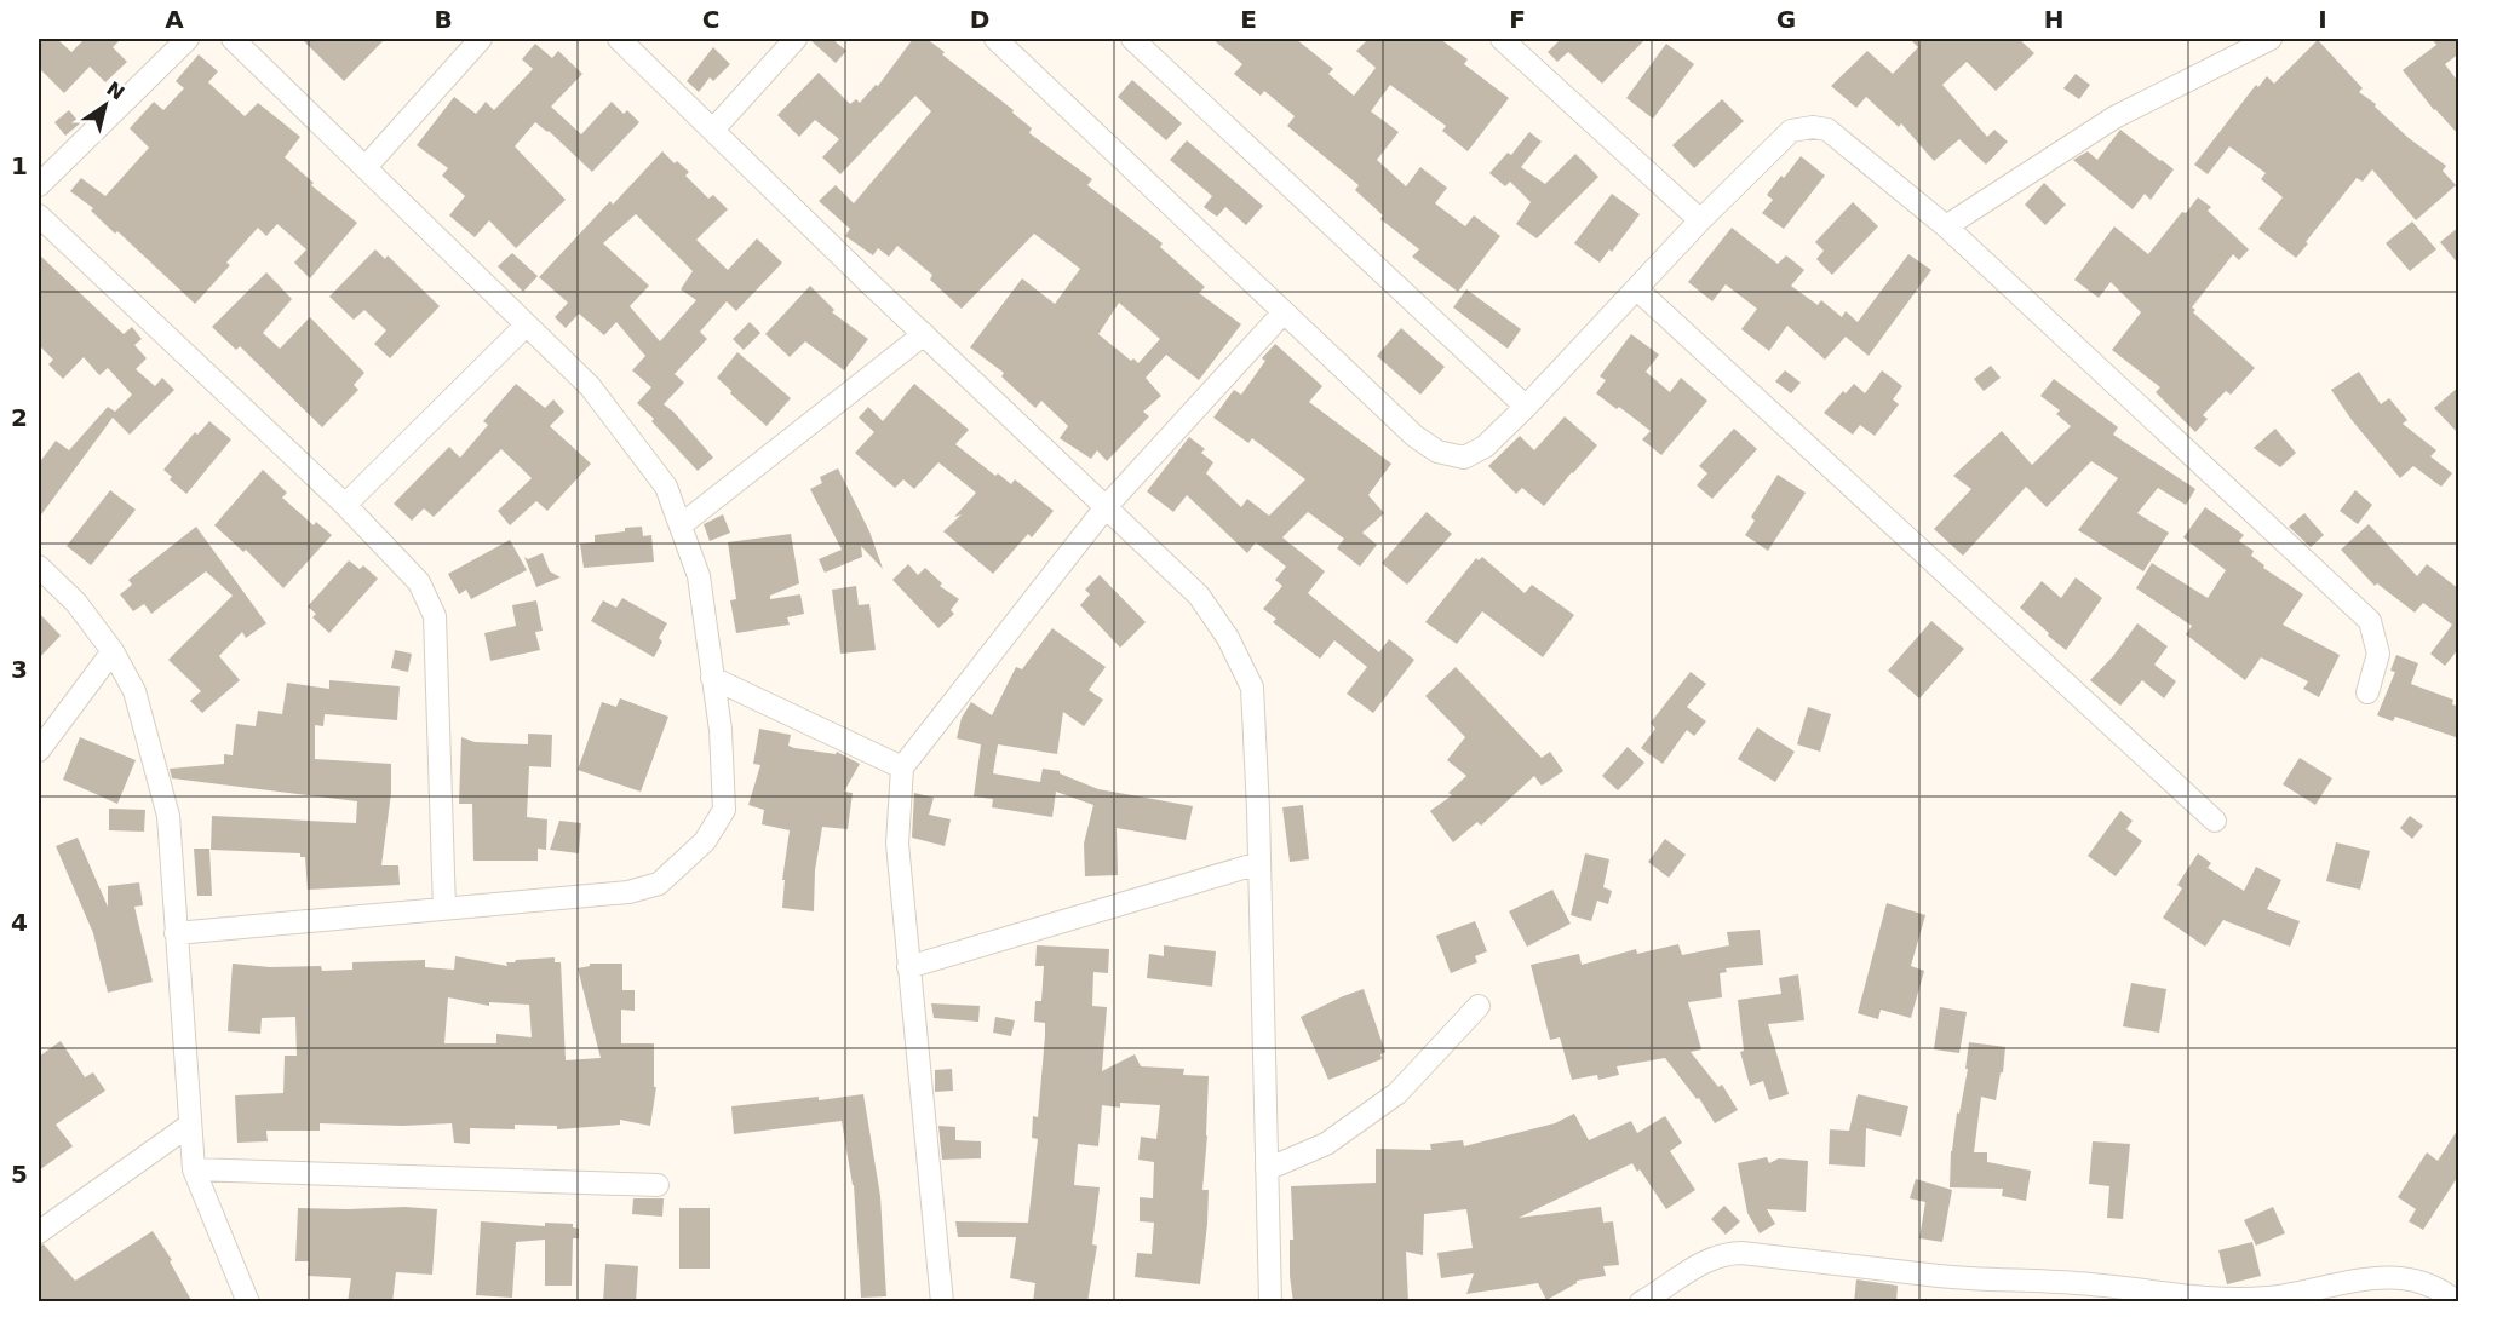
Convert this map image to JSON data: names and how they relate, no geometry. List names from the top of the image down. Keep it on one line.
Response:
{"north":"top right","grid":{"columns":["A","B","C","D","E","F","G","H","I"],"rows":["1","2","3","4","5"]}}
